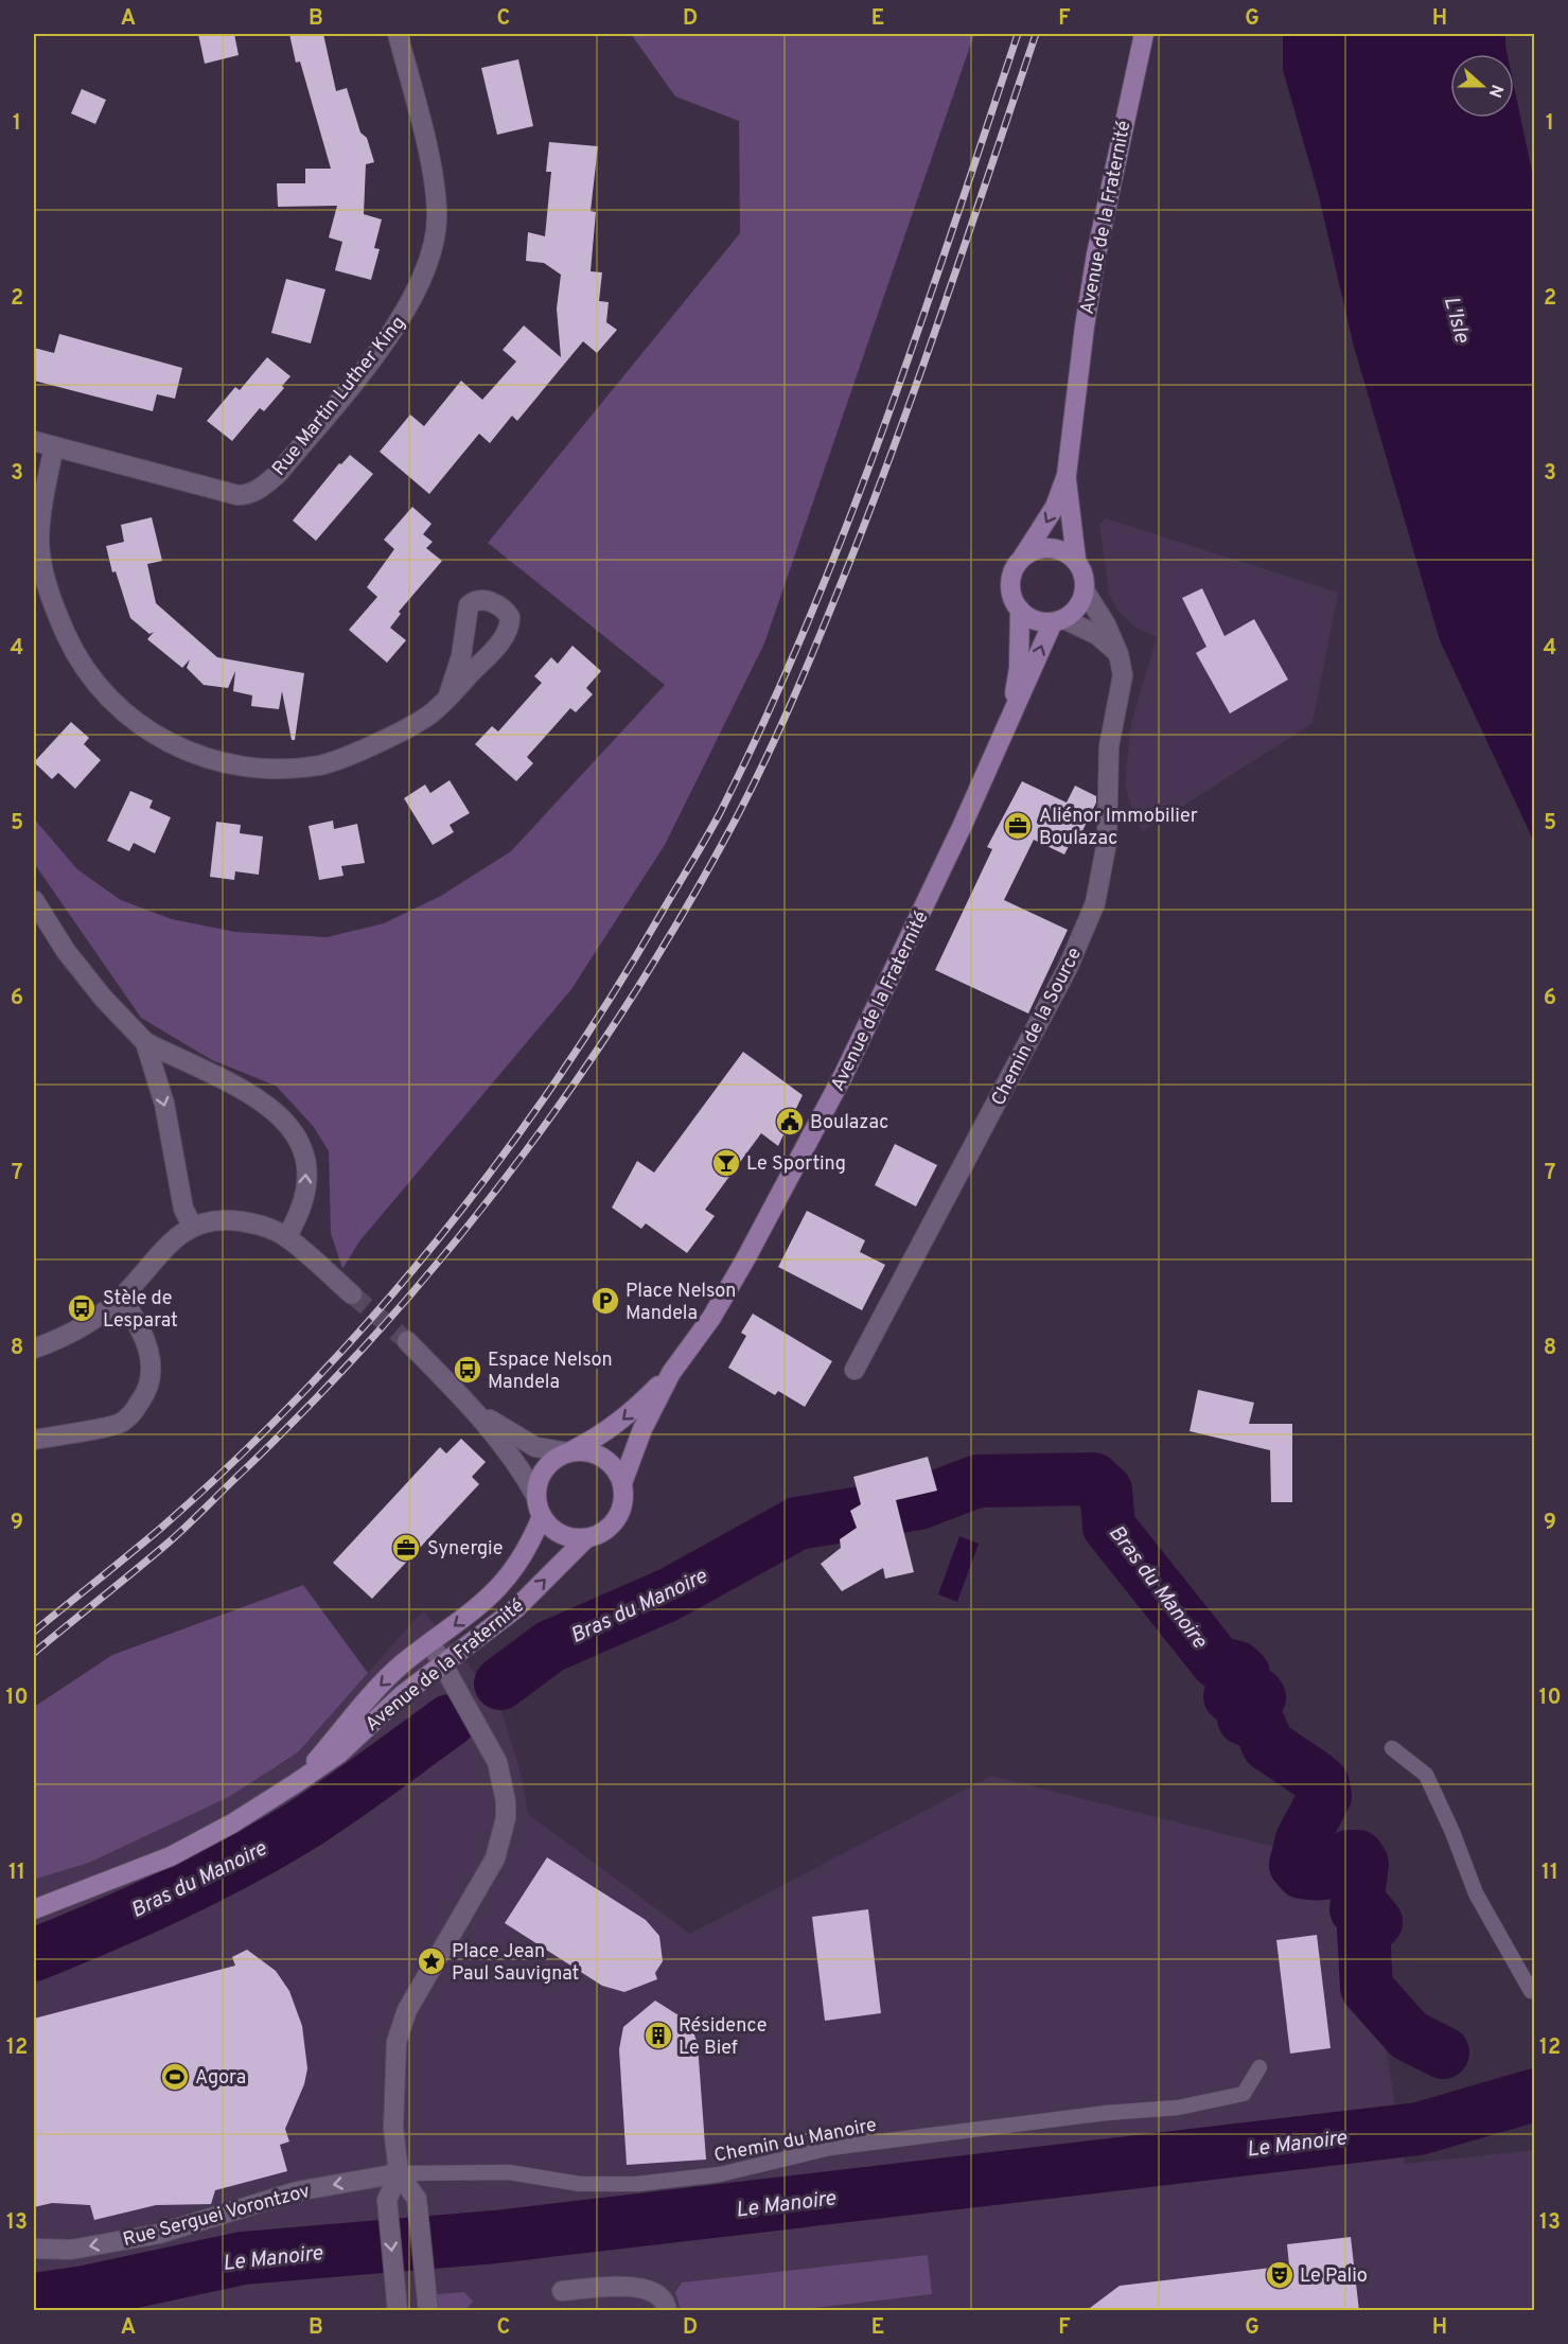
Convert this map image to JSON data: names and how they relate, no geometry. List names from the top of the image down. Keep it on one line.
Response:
{"streets":{"main road":["Avenue de la Fraternité"],"street":["Rue Martin Luther King","Chemin de la Source","Rue Serguei Vorontzov"],"lane":["Chemin du Manoire"]},"crossings":[["Avenue de la Fraternité","Chemin de la Source"],["Chemin du Manoire","Rue Serguei Vorontzov"]],"one_way":["Rue Serguei Vorontzov"],"water":["L'Isle","Bras du Manoire","Le Manoire"],"places":{"office":["Aliénor Immobilier Boulazac","Synergie"],"public building":["Boulazac"],"bar":["Le Sporting"],"parking":["Place Nelson Mandela"],"bus stop":["Stèle de Lesparat","Espace Nelson Mandela"],"place":["Place Jean Paul Sauvignat"],"building":["Résidence Le Bief"],"sports":["Agora"],"theatre":["Le Palio"]},"north":"right","grid":{"columns":["A","B","C","D","E","F","G","H"],"rows":["1","2","3","4","5","6","7","8","9","10","11","12","13"]}}
